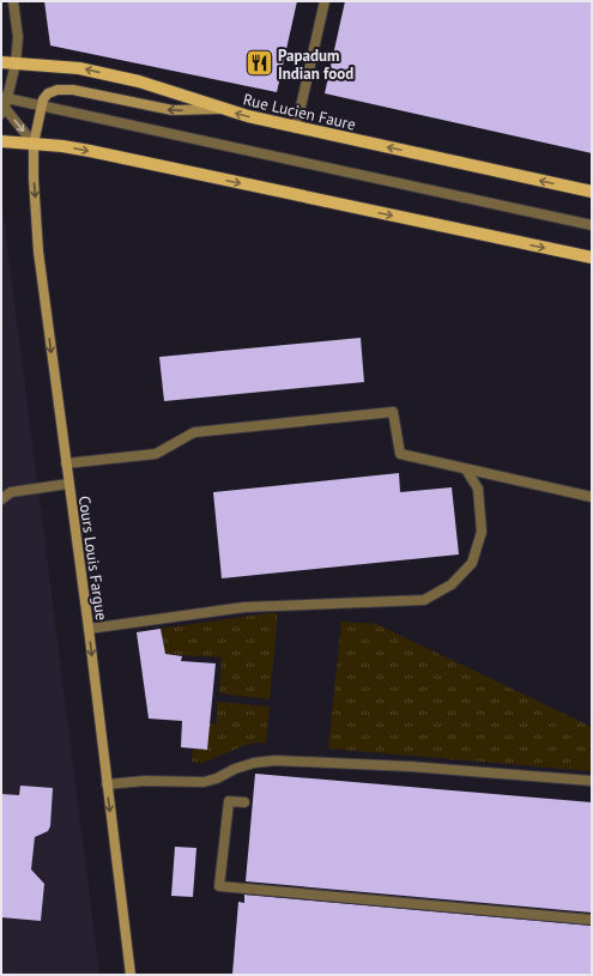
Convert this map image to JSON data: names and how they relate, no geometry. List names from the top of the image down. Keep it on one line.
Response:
{"streets":{"main road":["Rue Lucien Faure","Cours Louis Fargue"]},"one_way":["Cours Louis Fargue"],"places":{"restaurant":["Papadum Indian food"]}}
